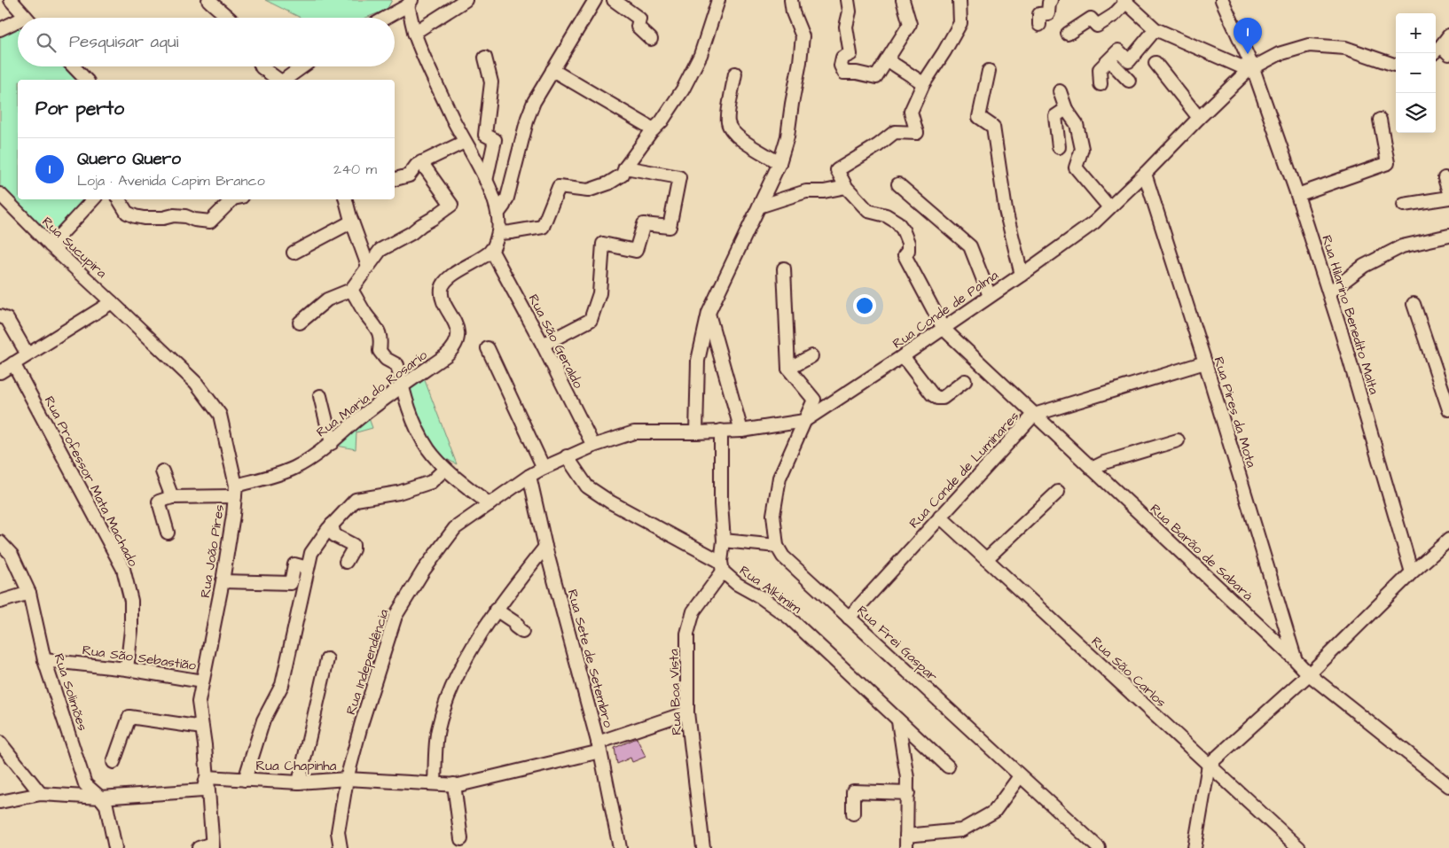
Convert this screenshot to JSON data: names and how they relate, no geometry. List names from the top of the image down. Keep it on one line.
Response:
{"streets":{"street":["Rua Sucupira","Rua Conde de Palma","Rua Hilarino Benedito Malta","Rua São Geraldo","Rua Maria do Rosario","Rua Pires da Mota","Rua Conde de Luminares","Rua Professor Mata Machado","Rua João Pires","Rua Barão de Sabará","Rua Alkimim","Rua Frei Gaspar","Rua São Sebastião","Rua Sete de Setembro","Rua Independência","Rua São Carlos","Rua Solimões","Rua Boa Vista","Rua Chapinha"]},"crossings":[["Rua Sucupira","Rua João Pires"],["Rua Conde de Palma","Rua Hilarino Benedito Malta"],["Rua Conde de Palma","Rua São Geraldo"],["Rua Conde de Palma","Rua Pires da Mota"],["Rua Conde de Palma","Rua Barão de Sabará"],["Rua Conde de Palma","Rua Independência"],["Rua São Geraldo","Rua Maria do Rosario"],["Rua São Geraldo","Rua Independência"],["Rua Maria do Rosario","Rua João Pires"],["Rua Pires da Mota","Rua Conde de Luminares"],["Rua Pires da Mota","Rua Barão de Sabará"],["Rua Conde de Luminares","Rua Barão de Sabará"],["Rua Conde de Luminares","Rua Frei Gaspar"],["Rua Conde de Luminares","Rua São Carlos"],["Rua Professor Mata Machado","Rua São Sebastião"],["Rua João Pires","Rua São Sebastião"],["Rua João Pires","Rua Chapinha"],["Rua Alkimim","Rua Independência"],["Rua Alkimim","Rua Boa Vista"],["Rua São Sebastião","Rua Solimões"],["Rua Sete de Setembro","Rua Independência"],["Rua Sete de Setembro","Rua Chapinha"],["Rua Independência","Rua Chapinha"],["Rua Boa Vista","Rua Chapinha"]],"page":{"map_buttons":["+","−"],"pins":"1","search":"Pesquisar aqui","heading":"Por perto","list":[{"mark":"1","name":"Quero Quero","note":"Loja · Avenida Capim Branco","value":"240 m"}]}}
